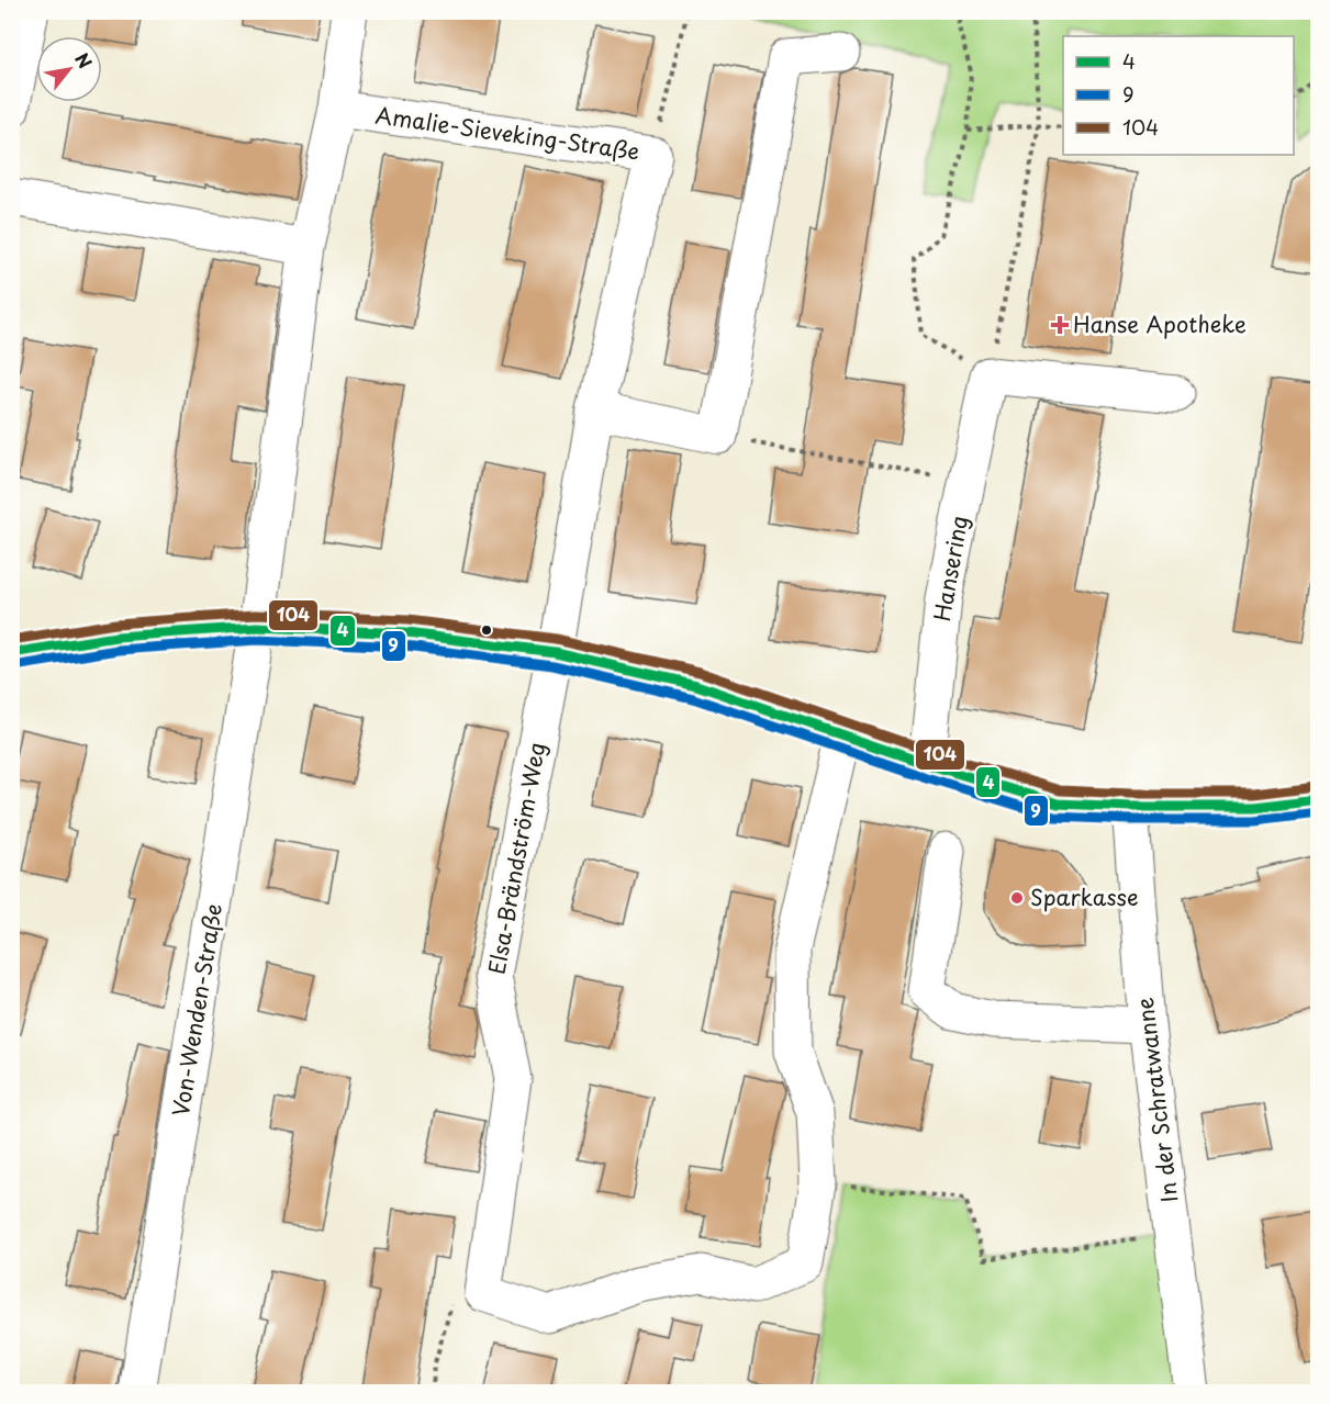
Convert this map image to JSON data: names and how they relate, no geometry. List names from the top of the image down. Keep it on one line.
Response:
{"streets":{"street":["Amalie-Sieveking-Straße","Hansering","Elsa-Brändström-Weg","Von-Wenden-Straße","In der Schratwanne"]},"crossings":[["Amalie-Sieveking-Straße","Elsa-Brändström-Weg"]],"places":{"health":["Hanse Apotheke"],"other":["Sparkasse"]},"lines":["transit line 104","transit line 4","transit line 9"],"legend":["4","9","104"],"north":"top right"}
